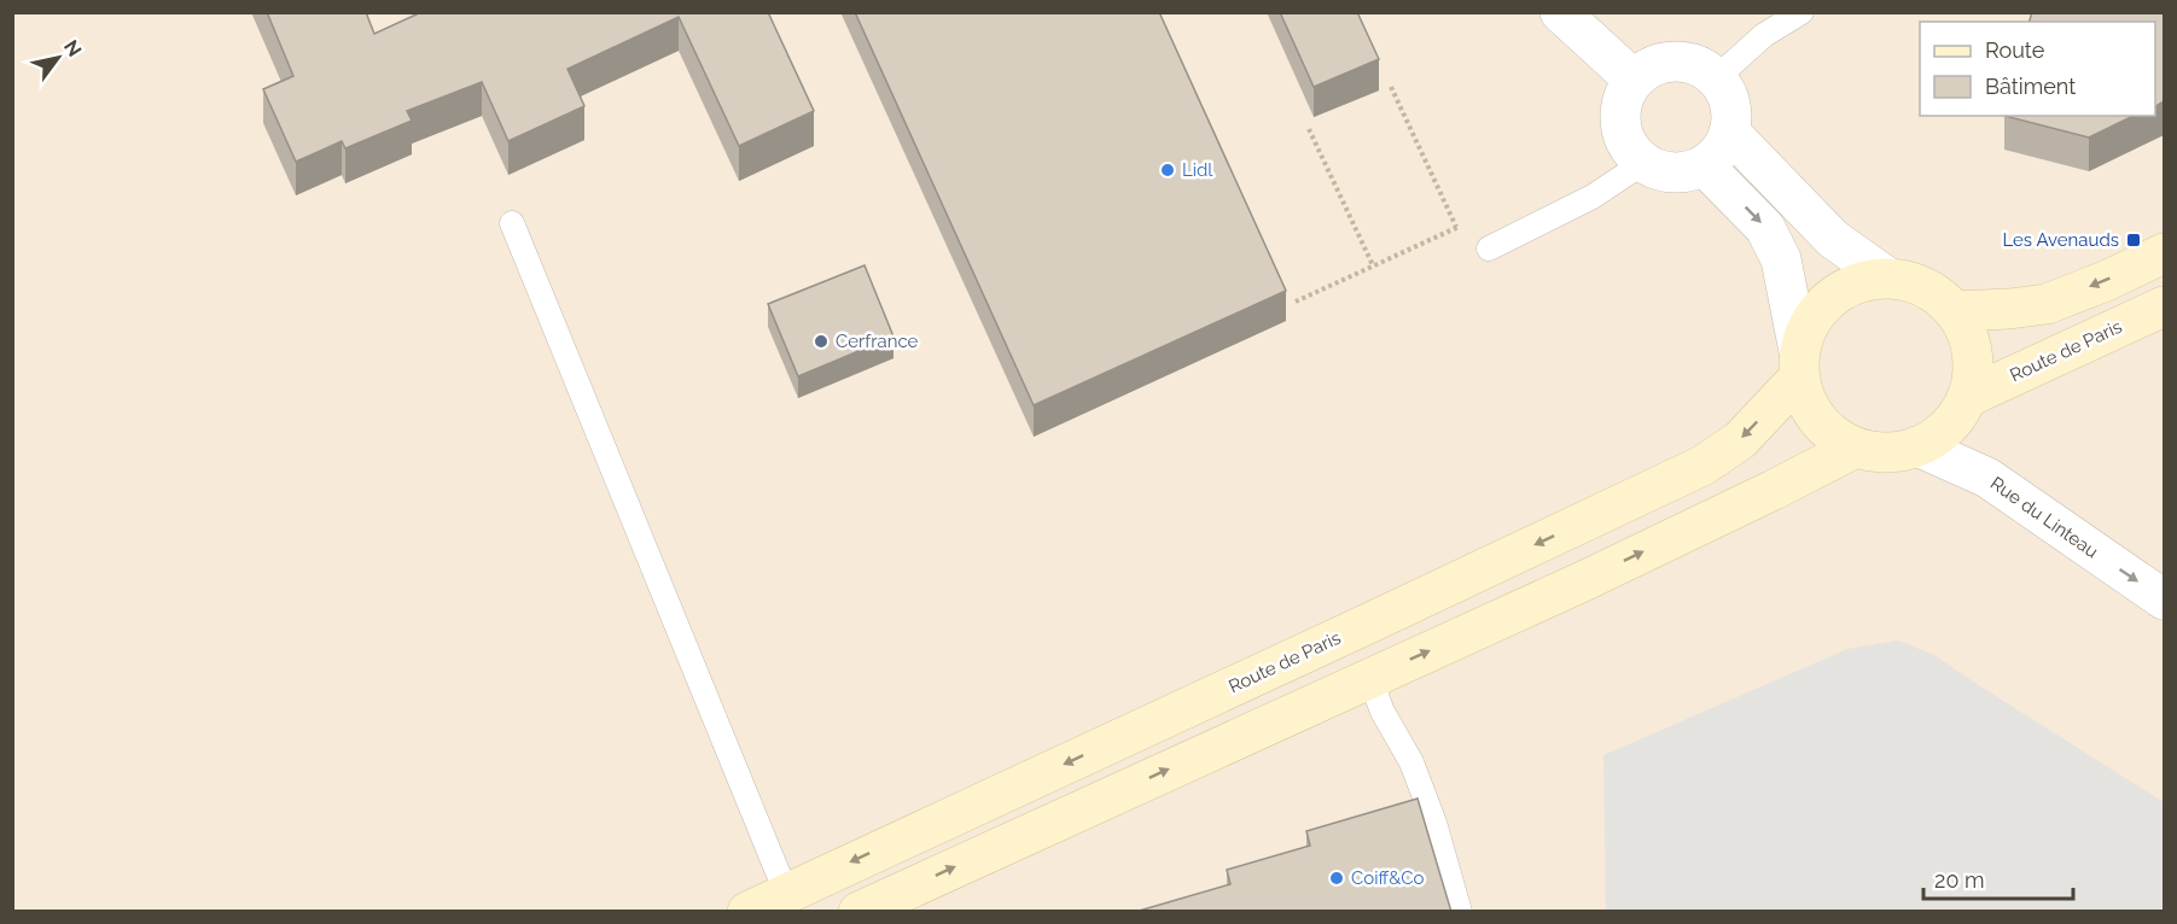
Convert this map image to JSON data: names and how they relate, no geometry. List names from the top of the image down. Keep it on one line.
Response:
{"streets":{"main road":["Route de Paris"],"street":["Rue du Linteau"]},"crossings":[["Route de Paris","Rue du Linteau"]],"one_way":["Rue du Linteau"],"places":{"other":["Lidl","Cerfrance","Coiff&Co"],"transit":["Les Avenauds"]},"legend":["Route","Bâtiment"],"scale_bar":"20 m","north":"top right"}
